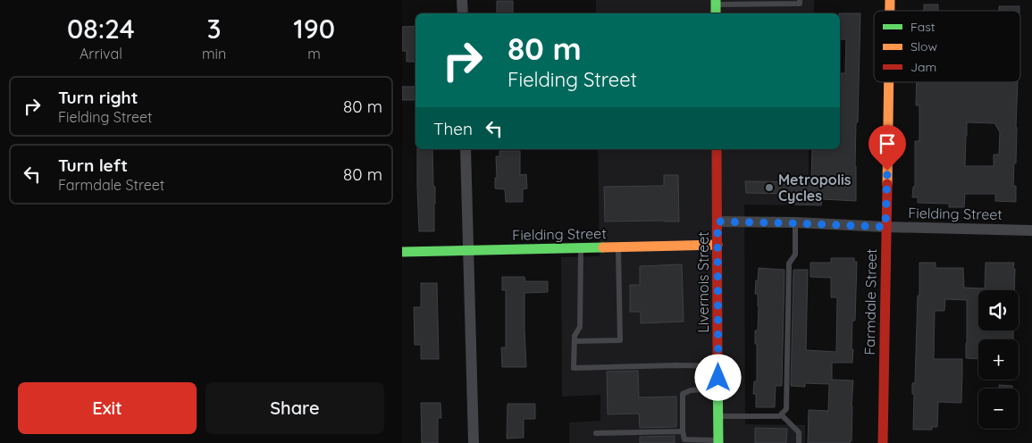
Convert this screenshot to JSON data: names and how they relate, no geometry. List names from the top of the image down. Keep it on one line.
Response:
{"streets":{"street":["Fielding Street","Livernois Street","Farmdale Street"]},"crossings":[["Fielding Street","Livernois Street"],["Fielding Street","Farmdale Street"]],"places":["Metropolis Cycles"],"legend":["Fast","Slow","Jam"],"page":{"eta":["08:24","Arrival","3","min","190","m"],"turn":["80 m","Fielding Street"],"list":[{"name":"Turn right","note":"Fielding Street","value":"80 m"},{"name":"Turn left","note":"Farmdale Street","value":"80 m"}],"then":"Then","map_buttons":["+","−"],"buttons":["Exit","Share"]}}
